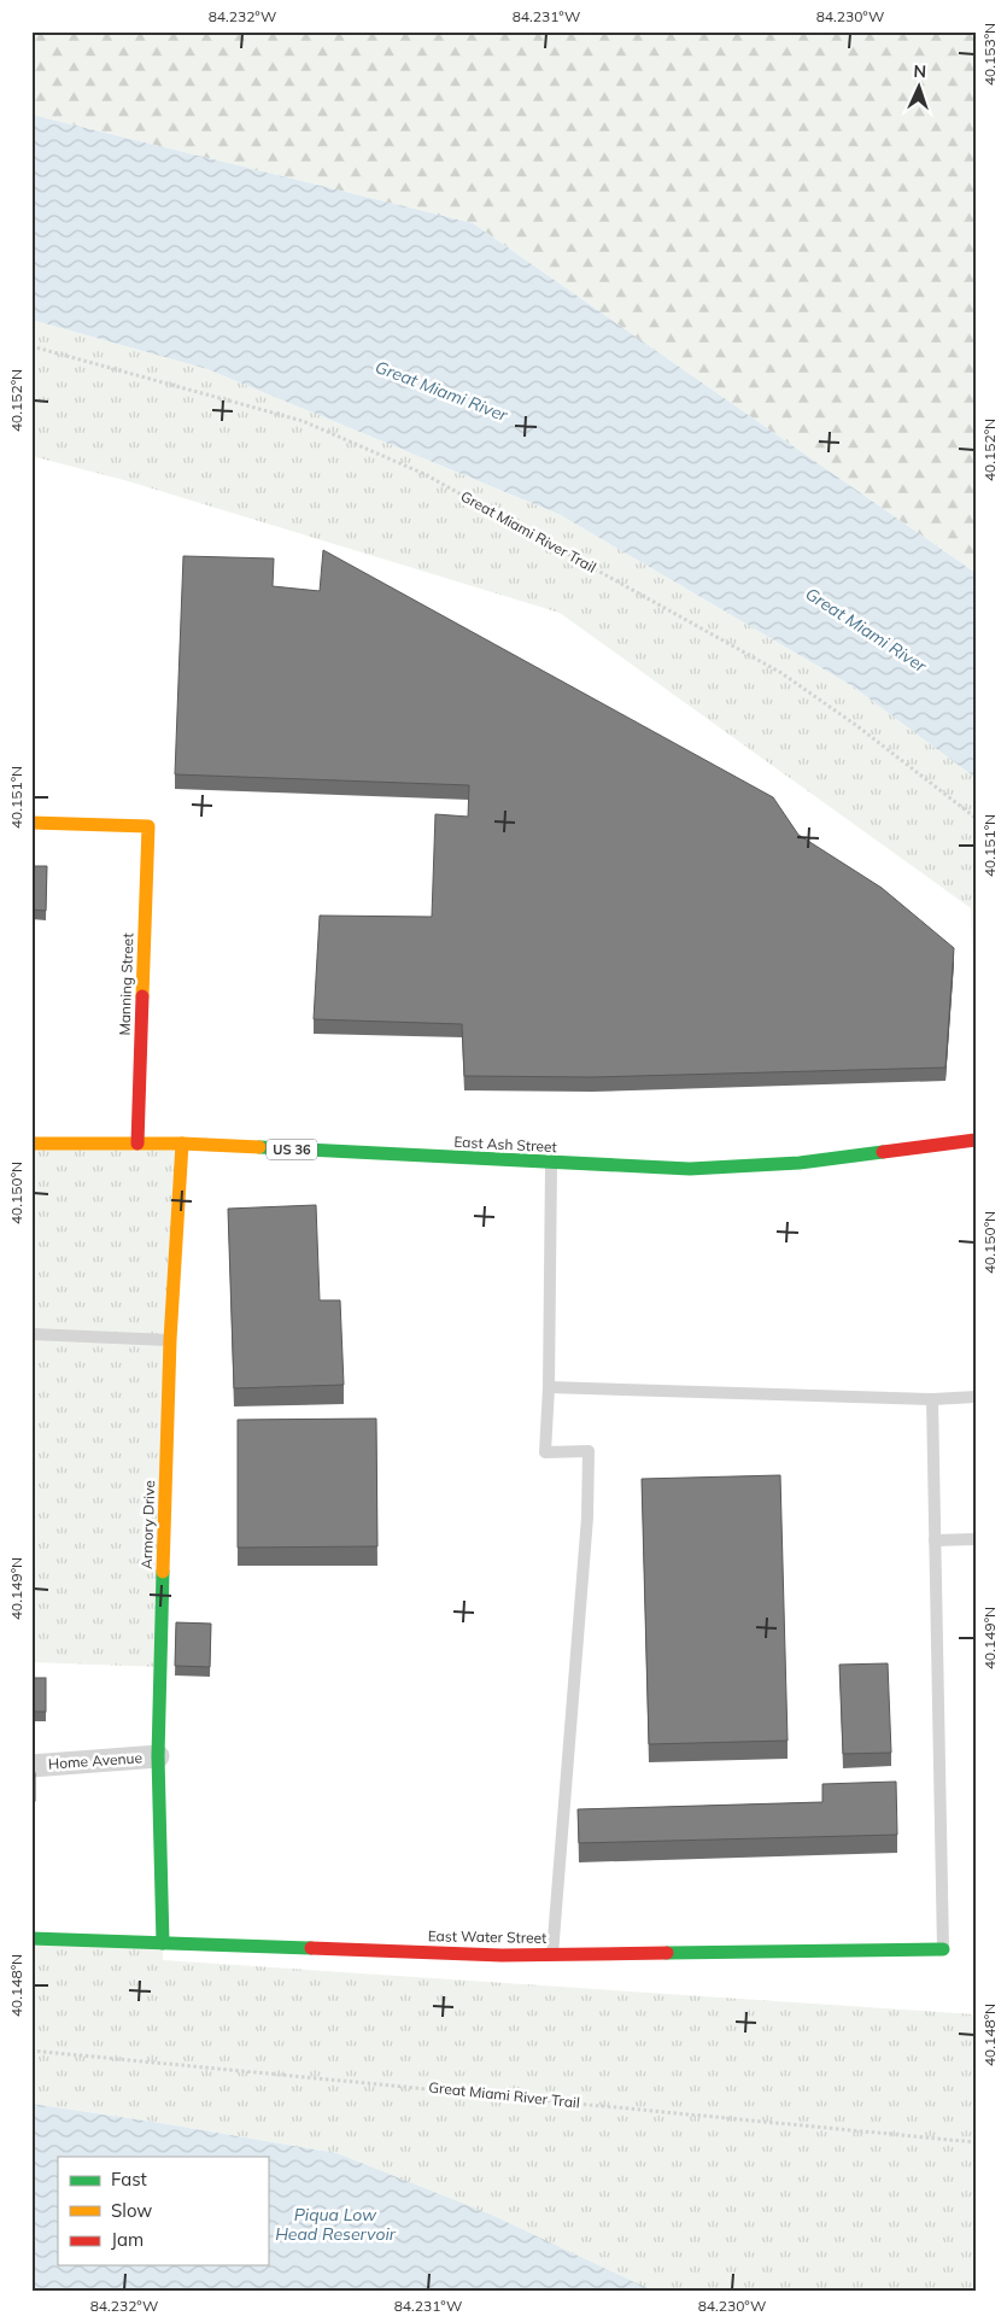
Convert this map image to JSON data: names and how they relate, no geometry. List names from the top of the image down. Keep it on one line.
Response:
{"streets":{"street":["Manning Street","East Ash Street","US 36","Armory Drive","Home Avenue","East Water Street"],"path":["Great Miami River Trail"]},"crossings":[["Manning Street","East Ash Street"],["East Ash Street","Armory Drive"],["Armory Drive","Home Avenue"],["Armory Drive","East Water Street"]],"water":["Great Miami River","Piqua Low Head Reservoir"],"legend":["Fast","Slow","Jam"],"north":"top","coordinates":["84.232°W","84.231°W","84.230°W","40.153°N","40.152°N","40.151°N","40.150°N","40.149°N","40.148°N"]}
